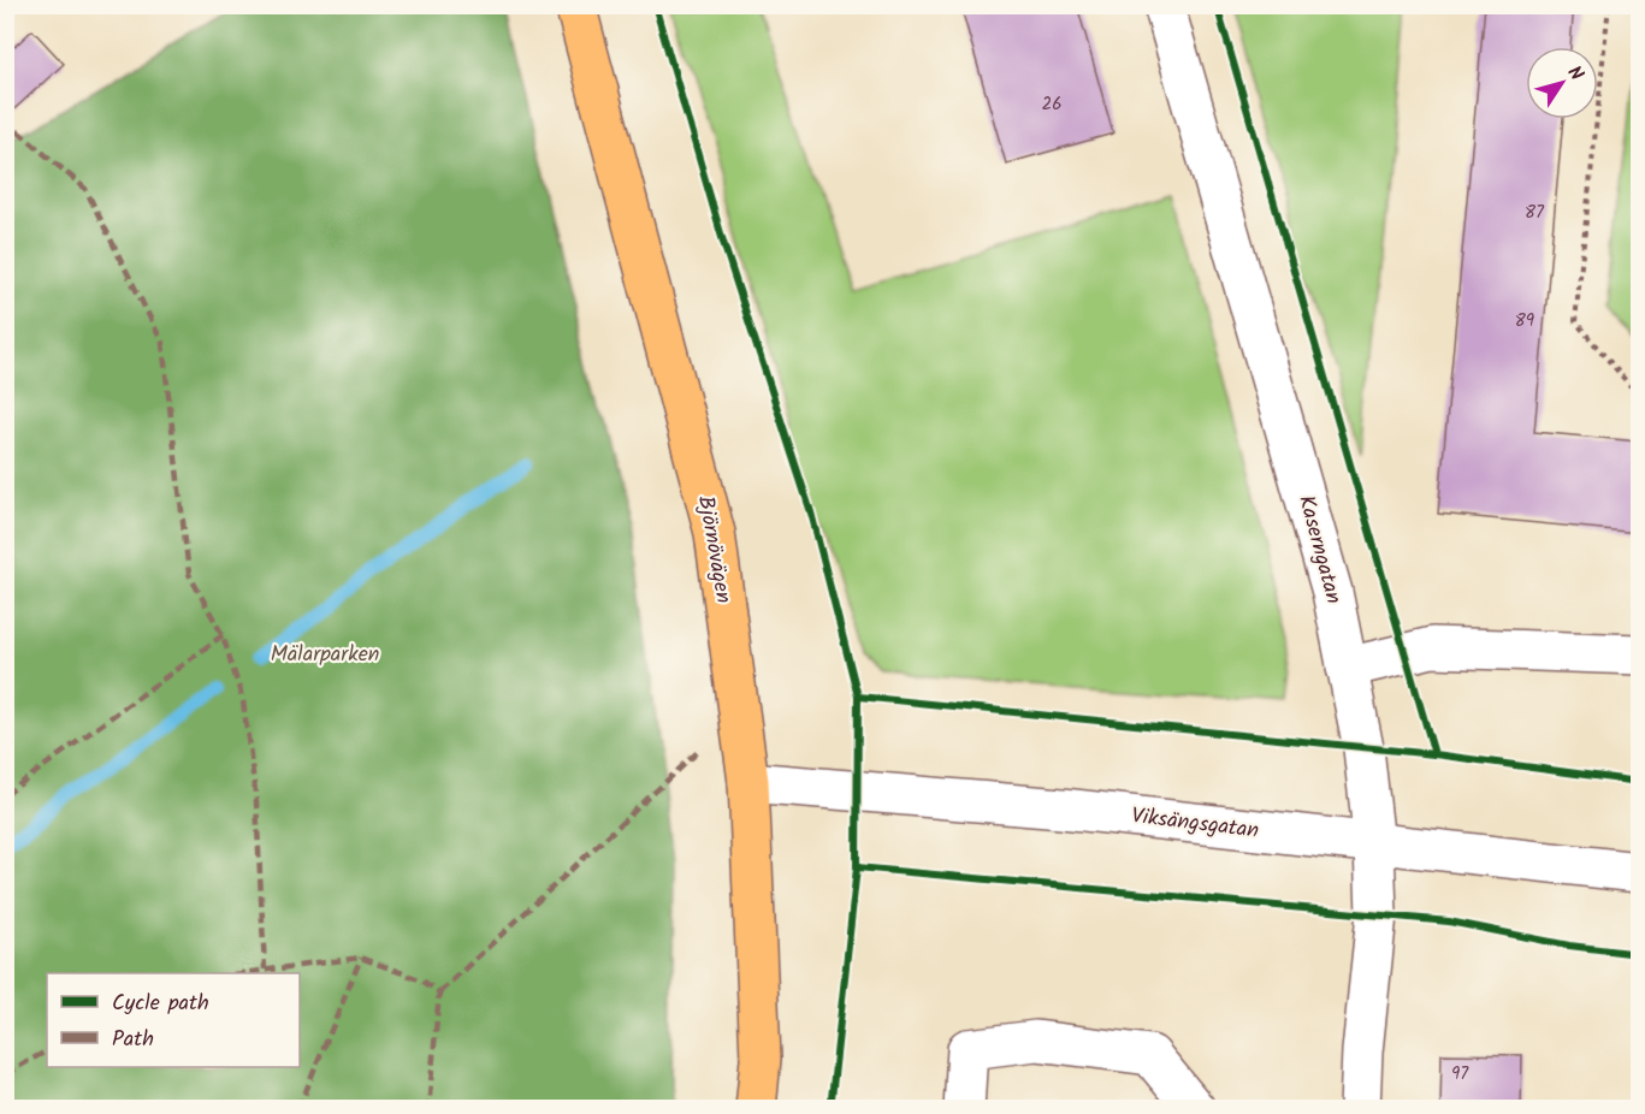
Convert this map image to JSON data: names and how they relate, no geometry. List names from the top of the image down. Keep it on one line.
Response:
{"streets":{"main road":["Björnövägen"],"street":["Kaserngatan","Viksängsgatan"]},"crossings":[["Björnövägen","Viksängsgatan"],["Kaserngatan","Viksängsgatan"]],"parks":["Mälarparken"],"house_numbers":["26","87","89","97"],"legend":["Cycle path","Path"],"north":"top right"}
